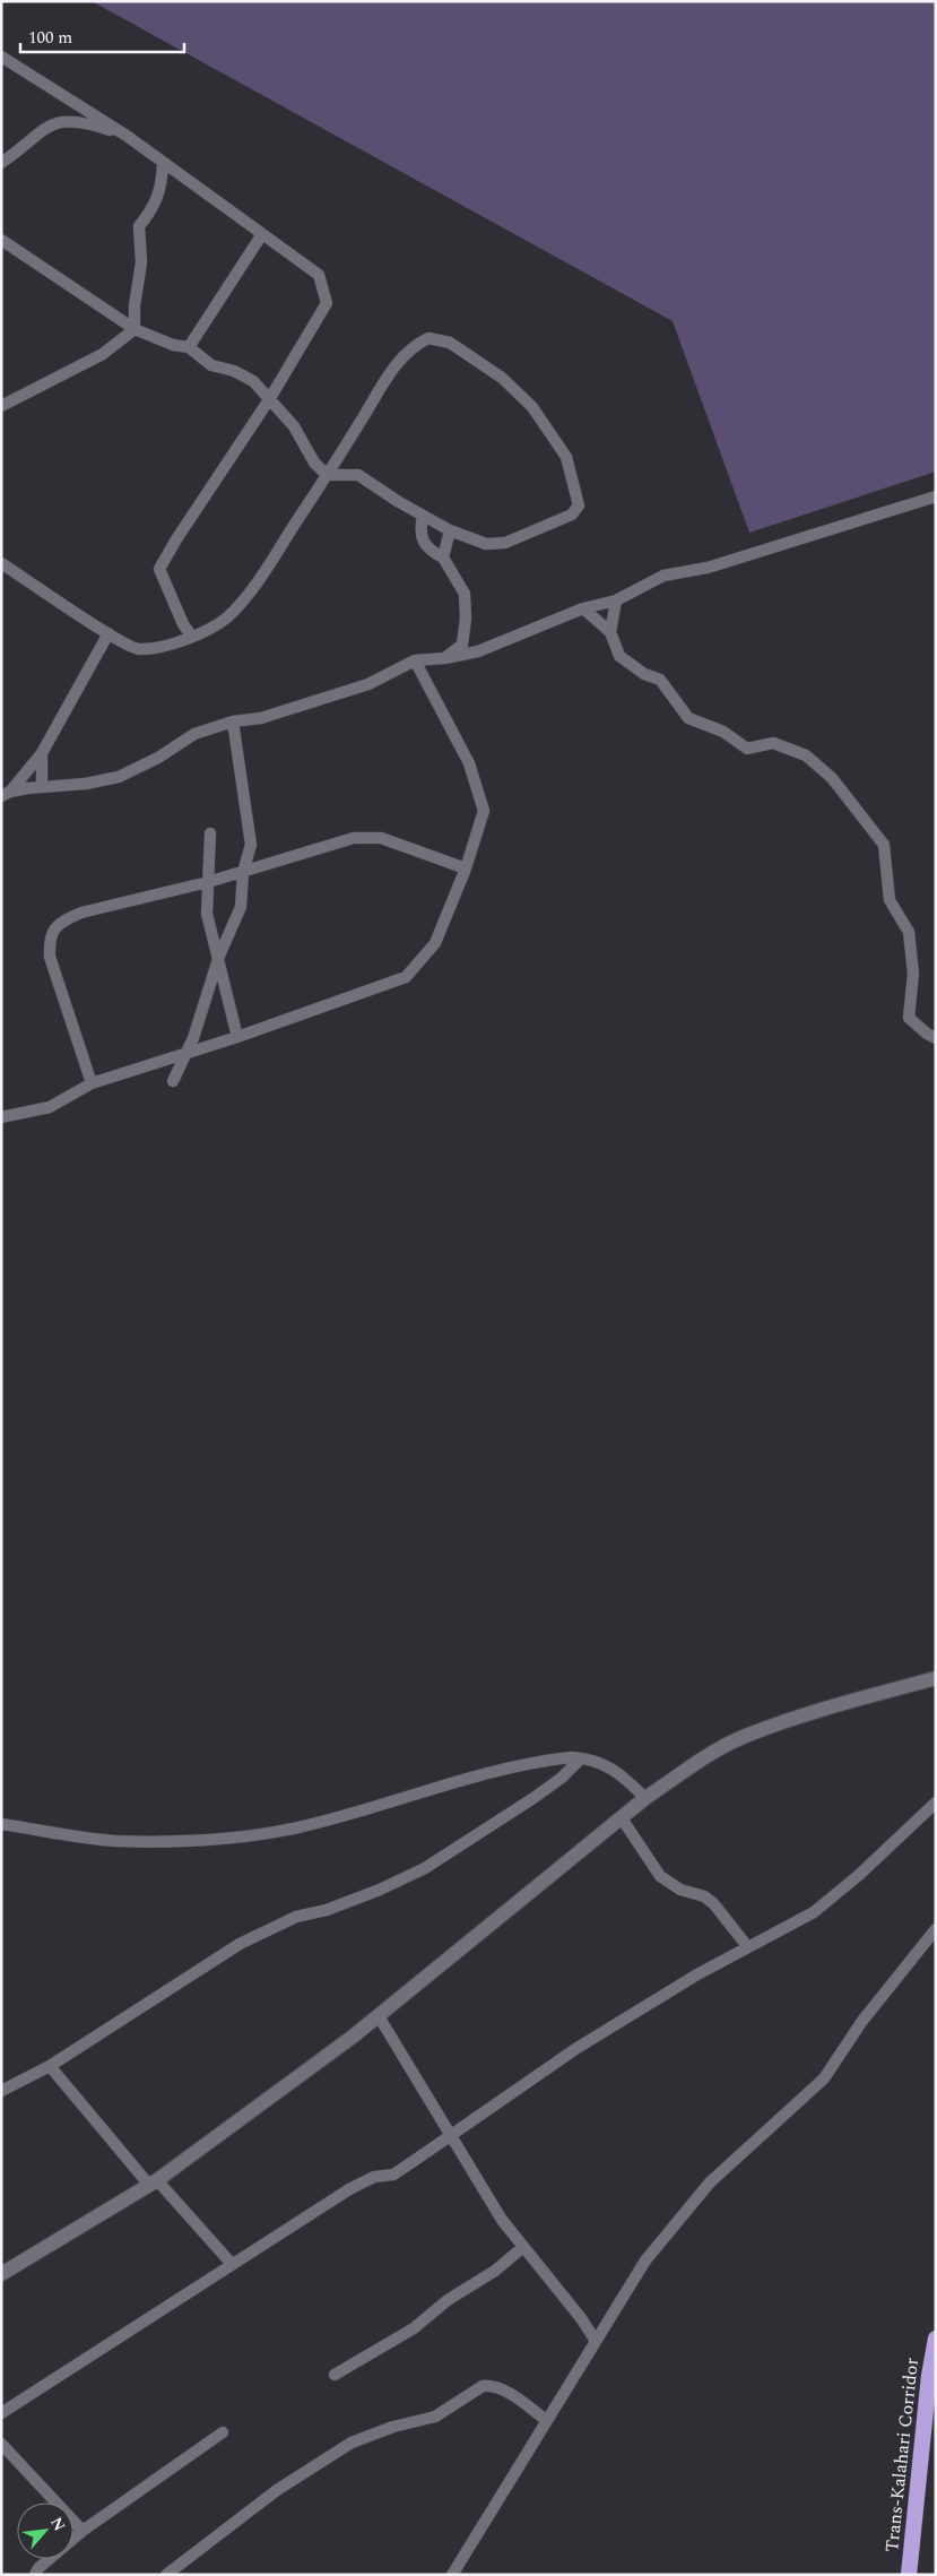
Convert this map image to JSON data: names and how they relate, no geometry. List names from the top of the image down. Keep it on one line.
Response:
{"streets":{"highway":["Trans-Kalahari Corridor"]},"scale_bar":"100 m","north":"top right"}
